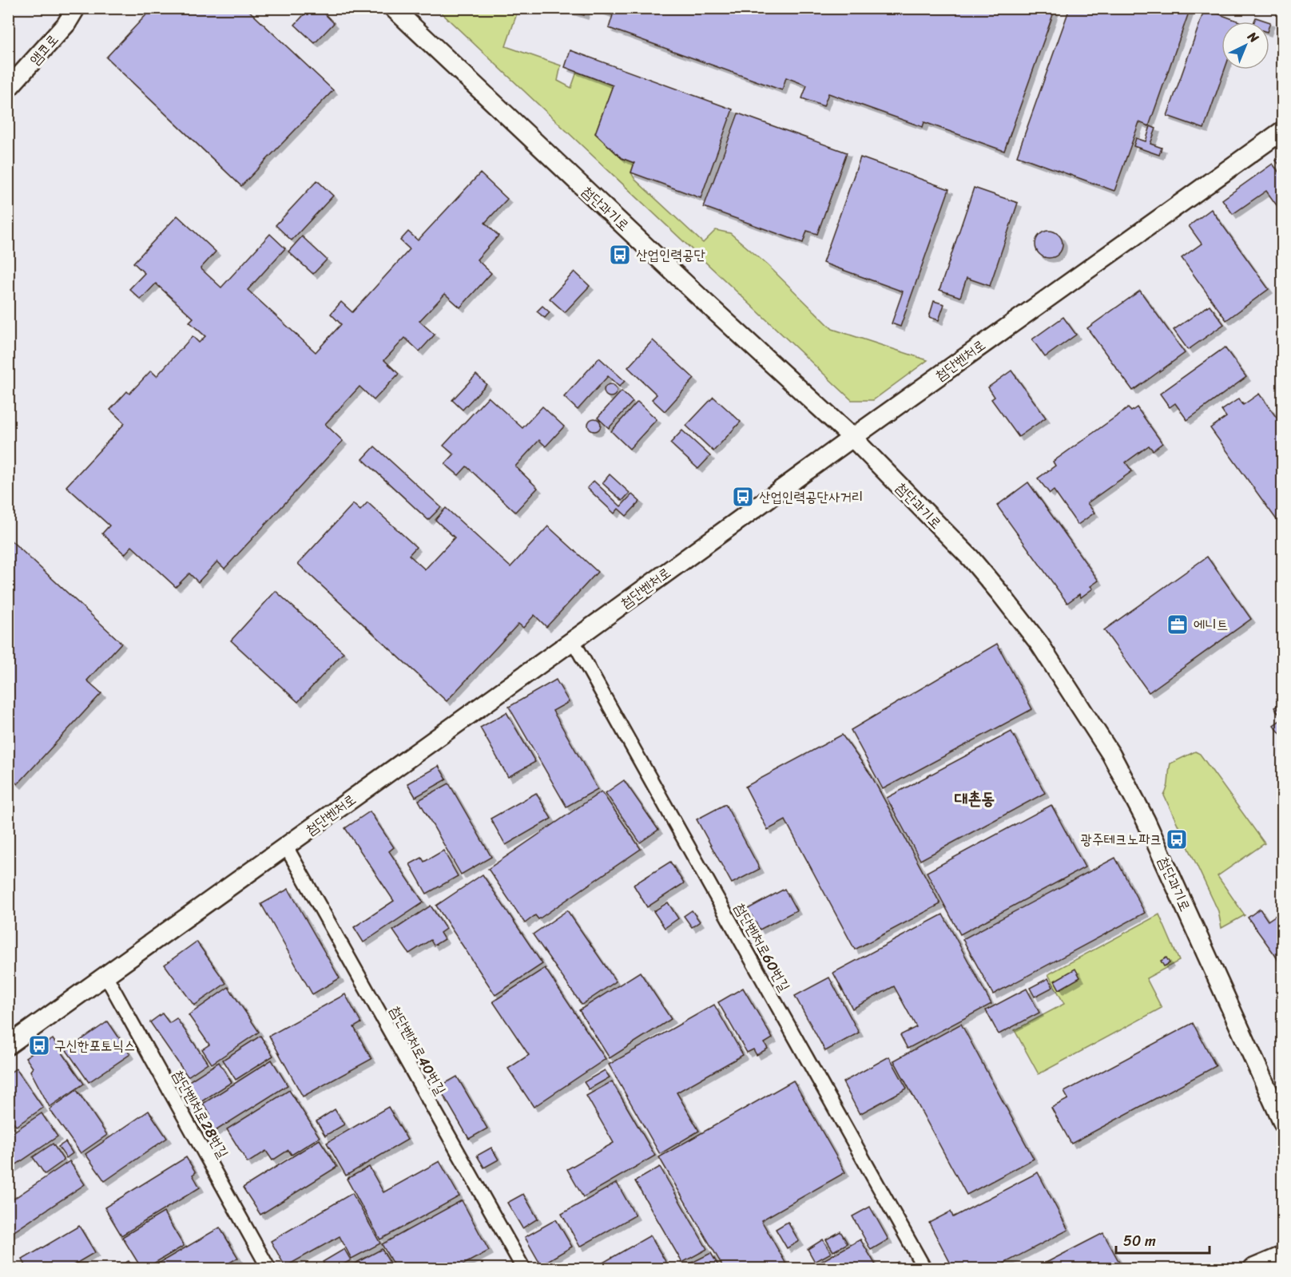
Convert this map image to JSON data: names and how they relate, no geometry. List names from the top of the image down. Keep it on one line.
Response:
{"streets":{"street":["앰코로","첨단과기로","첨단벤처로","첨단벤처로60번길","첨단벤처로40번길","첨단벤처로28번길"]},"crossings":[["첨단과기로","첨단벤처로"],["첨단벤처로","첨단벤처로60번길"],["첨단벤처로","첨단벤처로40번길"],["첨단벤처로","첨단벤처로28번길"]],"districts":["대촌동"],"places":{"bus stop":["산업인력공단","산업인력공단사거리","광주테크노파크","구신한포토닉스"],"office":["에니트"]},"scale_bar":"50 m","north":"top right"}
